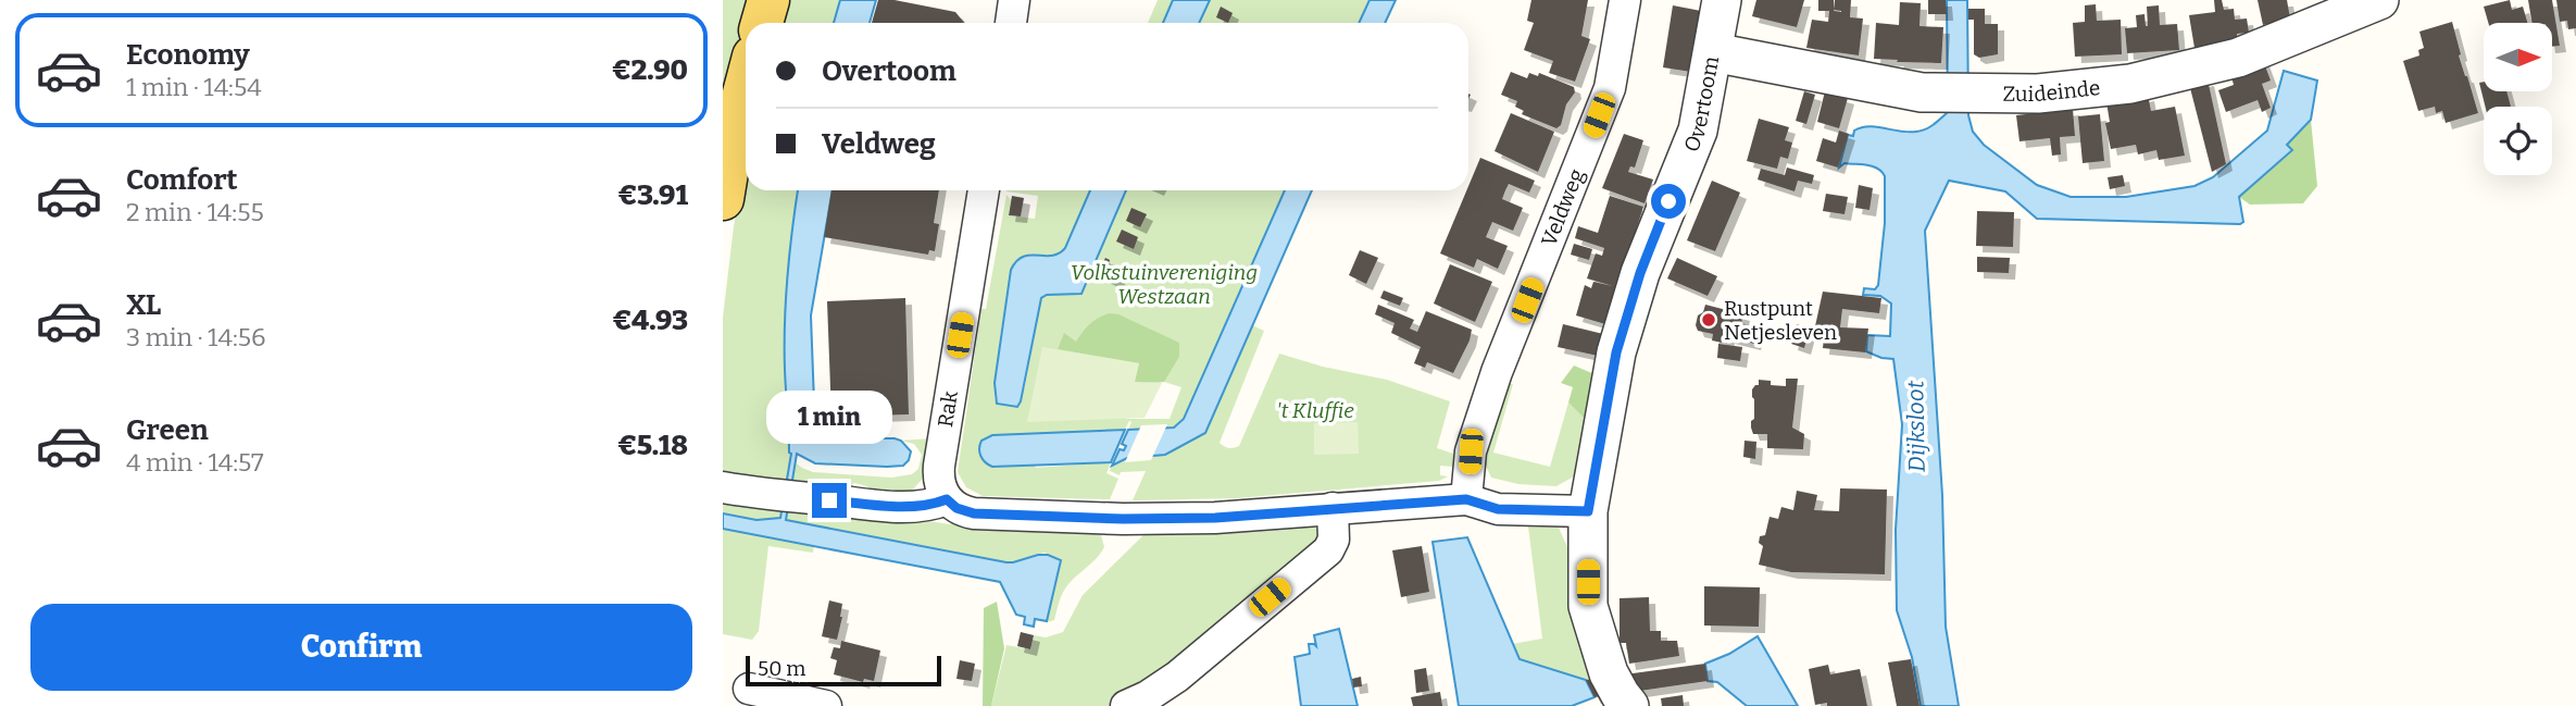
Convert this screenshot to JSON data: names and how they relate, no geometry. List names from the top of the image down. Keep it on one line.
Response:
{"streets":{"street":["Zuideinde","Overtoom","Veldweg","Rak"]},"crossings":[["Zuideinde","Overtoom"]],"water":["Dijksloot"],"parks":["Volkstuinvereniging Westzaan","'t Kluffie"],"places":["Rustpunt Netjesleven"],"scale_bar":"50 m","north":"right","page":{"list":[{"name":"Economy","note":"1 min · 14:54","value":"€2.90"},{"name":"Comfort","note":"2 min · 14:55","value":"€3.91"},{"name":"XL","note":"3 min · 14:56","value":"€4.93"},{"name":"Green","note":"4 min · 14:57","value":"€5.18"}],"banner":["Overtoom","Veldweg"],"bubble":"1 min","buttons":"Confirm","scale":"50 m"}}
